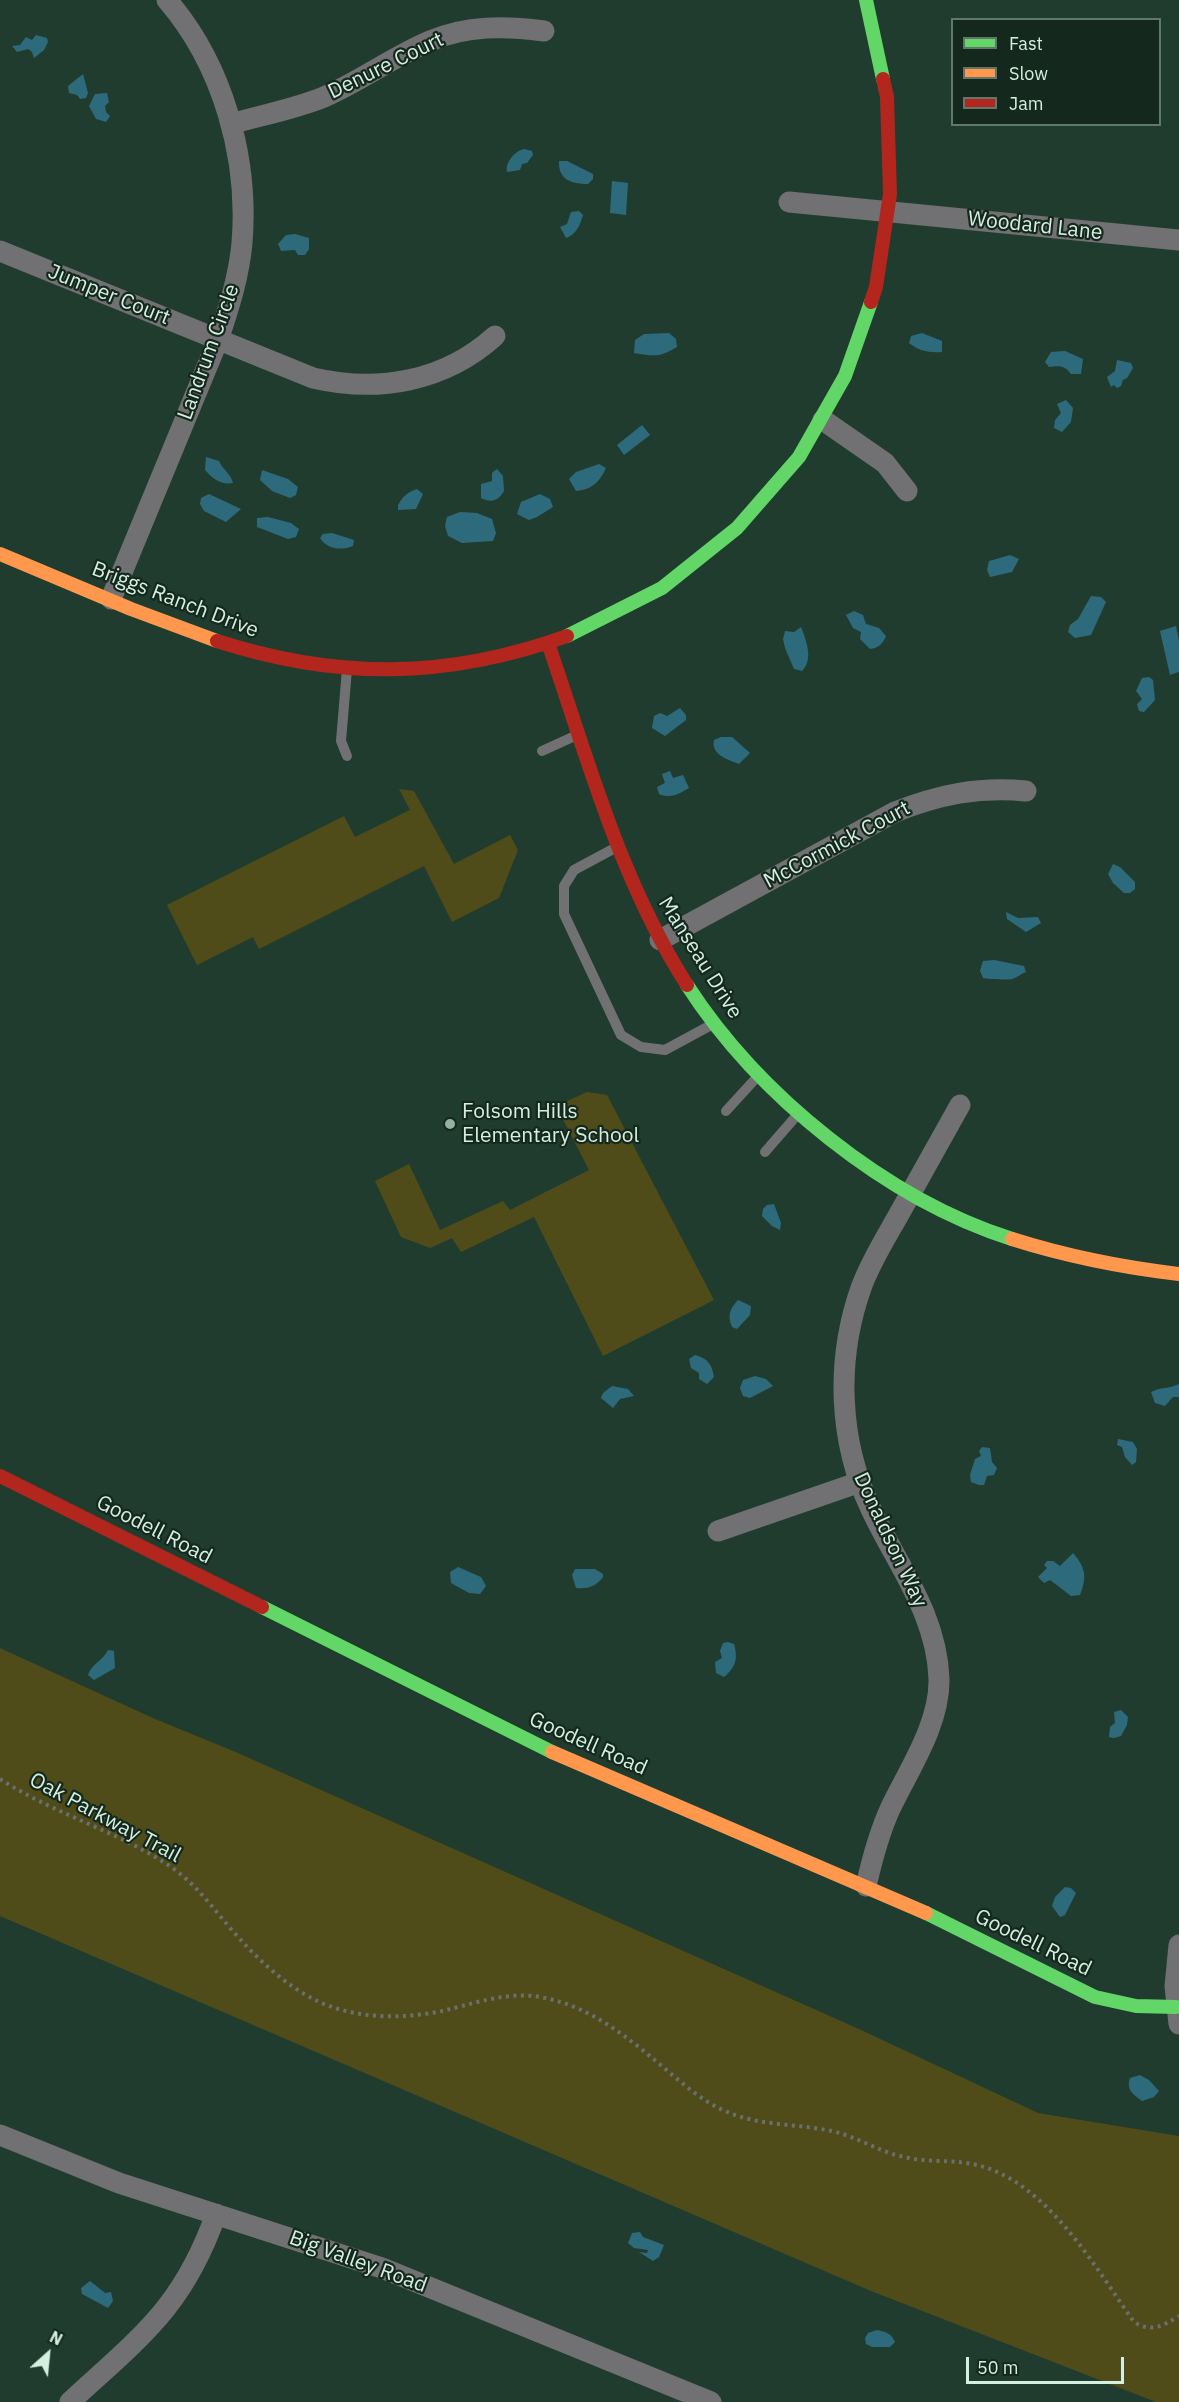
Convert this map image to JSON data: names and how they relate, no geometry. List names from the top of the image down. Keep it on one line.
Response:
{"streets":{"street":["Denure Court","Woodard Lane","Jumper Court","Landrum Circle","Briggs Ranch Drive","McCormick Court","Manseau Drive","Goodell Road","Donaldson Way","Big Valley Road"],"path":["Oak Parkway Trail"]},"crossings":[["Denure Court","Landrum Circle"],["Woodard Lane","Briggs Ranch Drive"],["Jumper Court","Landrum Circle"],["Landrum Circle","Briggs Ranch Drive"],["Briggs Ranch Drive","Manseau Drive"],["McCormick Court","Manseau Drive"],["Manseau Drive","Donaldson Way"],["Goodell Road","Donaldson Way"]],"places":["Folsom Hills Elementary School"],"legend":["Fast","Slow","Jam"],"scale_bar":"50 m","north":"top right"}
